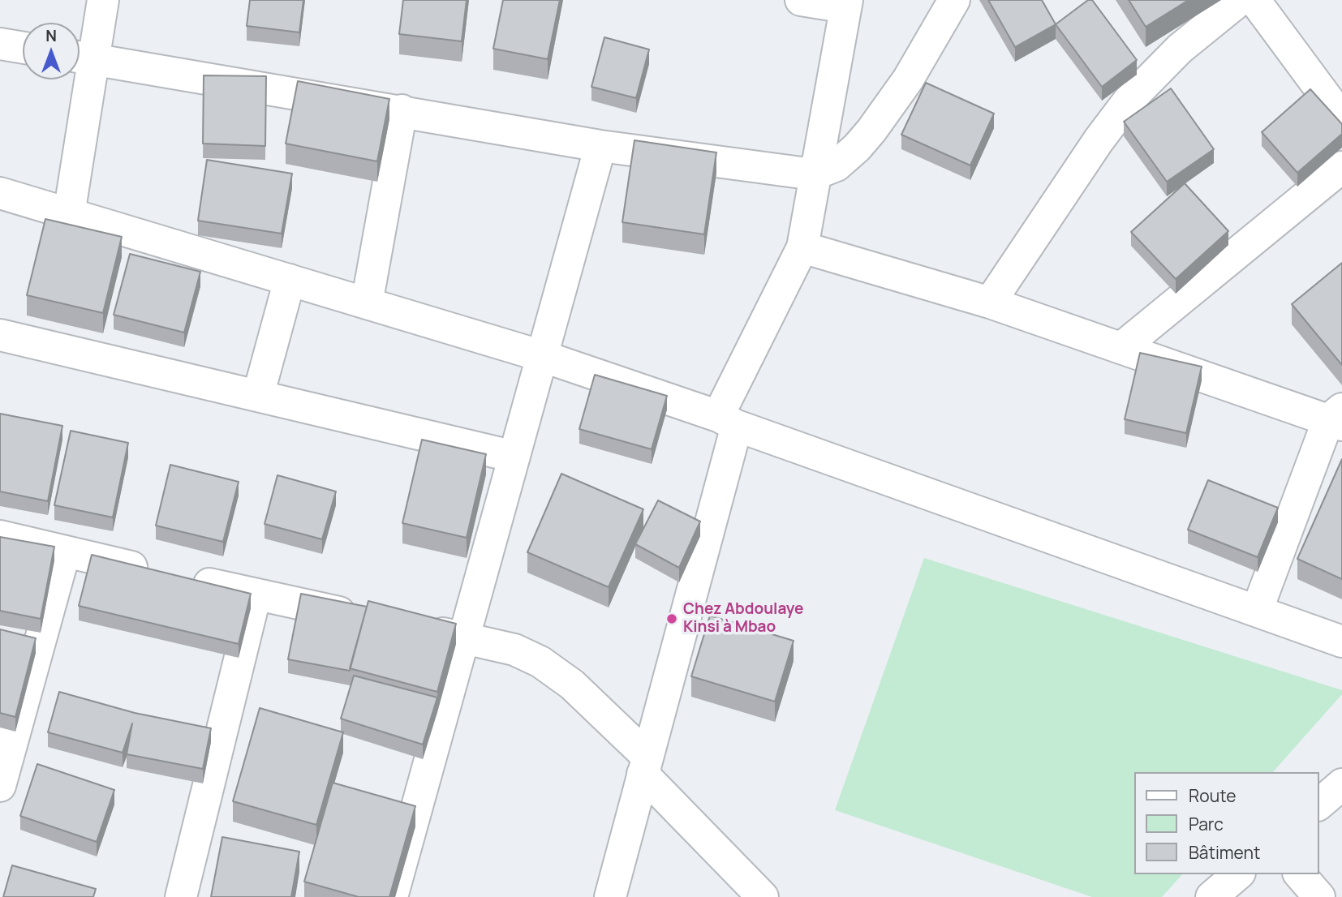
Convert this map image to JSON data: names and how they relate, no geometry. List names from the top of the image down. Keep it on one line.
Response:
{"places":["Chez Abdoulaye Kinsi à Mbao"],"legend":["Route","Parc","Bâtiment"],"north":"top"}
